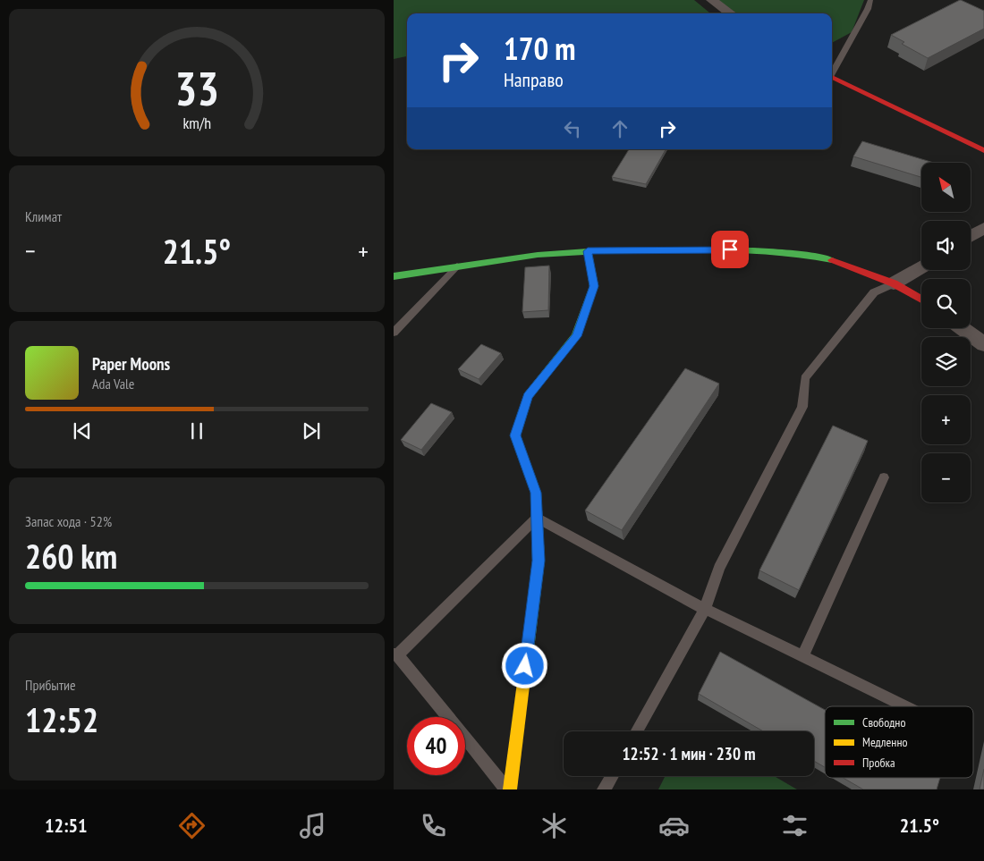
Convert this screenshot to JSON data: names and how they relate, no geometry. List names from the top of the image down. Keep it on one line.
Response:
{"legend":["Свободно","Медленно","Пробка"],"north":"top left","page":{"turn":["170 m","Направо"],"map_buttons":["+","−"],"tile":["Климат",["Запас хода · 52%","260 km"],["Прибытие","12:52"]],"heat":["−","21.5°","+"],"song":["Paper Moons","Ada Vale"],"limit":"40","trip":"12:52 · 1 мин · 230 m","tabs":["12:51","21.5°"],"gauge":["33","km/h"]}}
